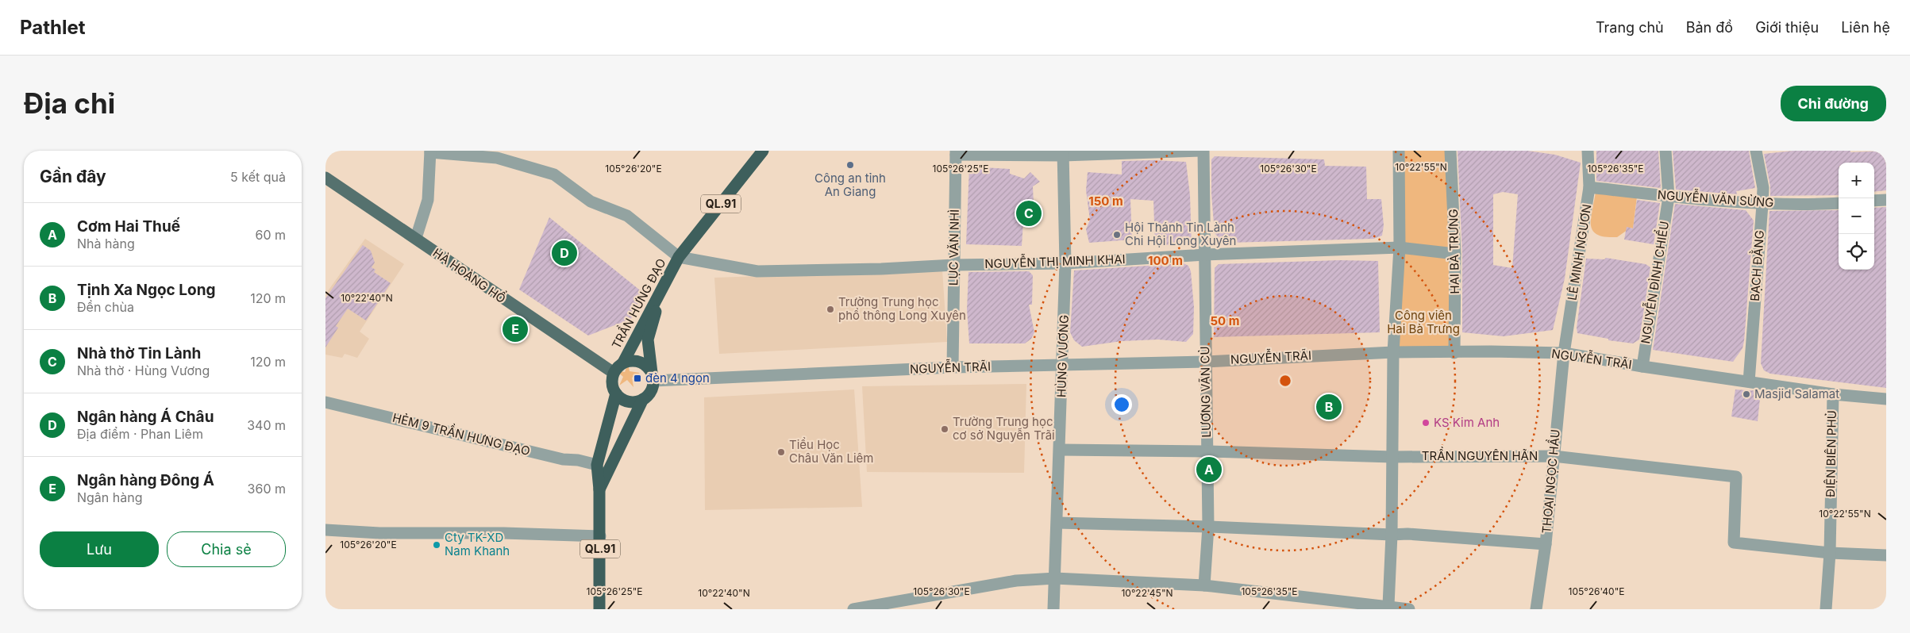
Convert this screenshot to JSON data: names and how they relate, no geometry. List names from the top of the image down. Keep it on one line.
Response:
{"streets":{"highway":["QL.91","TRẦN HƯNG ĐẠO"],"main road":["HÀ HOÀNG HỔ"],"street":["NGUYỄN VĂN SỪNG","LỤC VĂN NHÌ","HAI BÀ TRƯNG","LÊ MINH NGUƠN","NGUYỄN THỊ MINH KHAI","BẠCH ĐẰNG","NGUYỄN ĐÌNH CHIỂU","HÙNG VƯƠNG","NGUYỄN TRÃI","LƯƠNG VÃN CÙ","HẺM 9 TRẦN HƯNG ĐẠO","ĐIỆN BIÊN PHỦ","TRẦN NGUYÊN HÃN","THOẠI NGỌC HẦU"]},"crossings":[["NGUYỄN VĂN SỪNG","LÊ MINH NGUƠN"],["NGUYỄN VĂN SỪNG","BẠCH ĐẰNG"],["NGUYỄN VĂN SỪNG","NGUYỄN ĐÌNH CHIỂU"],["QL.91","HÀ HOÀNG HỔ"],["QL.91","TRẦN HƯNG ĐẠO"],["QL.91","NGUYỄN TRÃI"],["QL.91","HẺM 9 TRẦN HƯNG ĐẠO"],["LỤC VĂN NHÌ","NGUYỄN THỊ MINH KHAI"],["LỤC VĂN NHÌ","NGUYỄN TRÃI"],["HAI BÀ TRƯNG","NGUYỄN THỊ MINH KHAI"],["HAI BÀ TRƯNG","NGUYỄN TRÃI"],["LÊ MINH NGUƠN","NGUYỄN TRÃI"],["LÊ MINH NGUƠN","THOẠI NGỌC HẦU"],["NGUYỄN THỊ MINH KHAI","TRẦN HƯNG ĐẠO"],["NGUYỄN THỊ MINH KHAI","HÙNG VƯƠNG"],["NGUYỄN THỊ MINH KHAI","LƯƠNG VÃN CÙ"],["BẠCH ĐẰNG","NGUYỄN TRÃI"],["HÀ HOÀNG HỔ","TRẦN HƯNG ĐẠO"],["HÀ HOÀNG HỔ","NGUYỄN TRÃI"],["NGUYỄN ĐÌNH CHIỂU","NGUYỄN TRÃI"],["TRẦN HƯNG ĐẠO","NGUYỄN TRÃI"],["HÙNG VƯƠNG","NGUYỄN TRÃI"],["HÙNG VƯƠNG","TRẦN NGUYÊN HÃN"],["NGUYỄN TRÃI","LƯƠNG VÃN CÙ"],["NGUYỄN TRÃI","ĐIỆN BIÊN PHỦ"],["NGUYỄN TRÃI","THOẠI NGỌC HẦU"],["LƯƠNG VÃN CÙ","TRẦN NGUYÊN HÃN"],["ĐIỆN BIÊN PHỦ","TRẦN NGUYÊN HÃN"],["TRẦN NGUYÊN HÃN","THOẠI NGỌC HẦU"]],"parks":["Công viên Hai Bà Trưng"],"places":{"other":["Công an tỉnh An Giang","Hội Thánh Tin Lành Chi Hội Long Xuyên","Trường Trung học phổ thông Long Xuyên","Masjid Salamat","KS Kim Anh","Trường Trung học cơ sở Nguyễn Trãi","Tiểu Học Châu Văn Liêm","Cty TK-XD Nam Khanh"],"transit":["đèn 4 ngọn"]},"page":{"header":"Pathlet","nav":["Trang chủ","Bản đồ","Giới thiệu","Liên hệ"],"buttons":["Chỉ đường",["Lưu","Chia sẻ"]],"title":"Địa chỉ","heading":["Gần đây","5 kết quả"],"map_buttons":["+","−"],"pins":["C","D","E","B","A"],"list":[{"mark":"A","name":"Cơm Hai Thuế","note":"Nhà hàng","value":"60 m"},{"mark":"B","name":"Tịnh Xa Ngọc Long","note":"Đền chùa","value":"120 m"},{"mark":"C","name":"Nhà thờ Tin Lành","note":"Nhà thờ · Hùng Vương","value":"120 m"},{"mark":"D","name":"Ngân hàng Á Châu","note":"Địa điểm · Phan Liêm","value":"340 m"},{"mark":"E","name":"Ngân hàng Đông Á","note":"Ngân hàng","value":"360 m"}]},"coordinates":["10°22'55\"N","105°26'20\"E","105°26'25\"E","105°26'30\"E","105°26'35\"E","10°22'40\"N","105°26'40\"E","10°22'45\"N"],"rings":["150 m","100 m","50 m"]}
